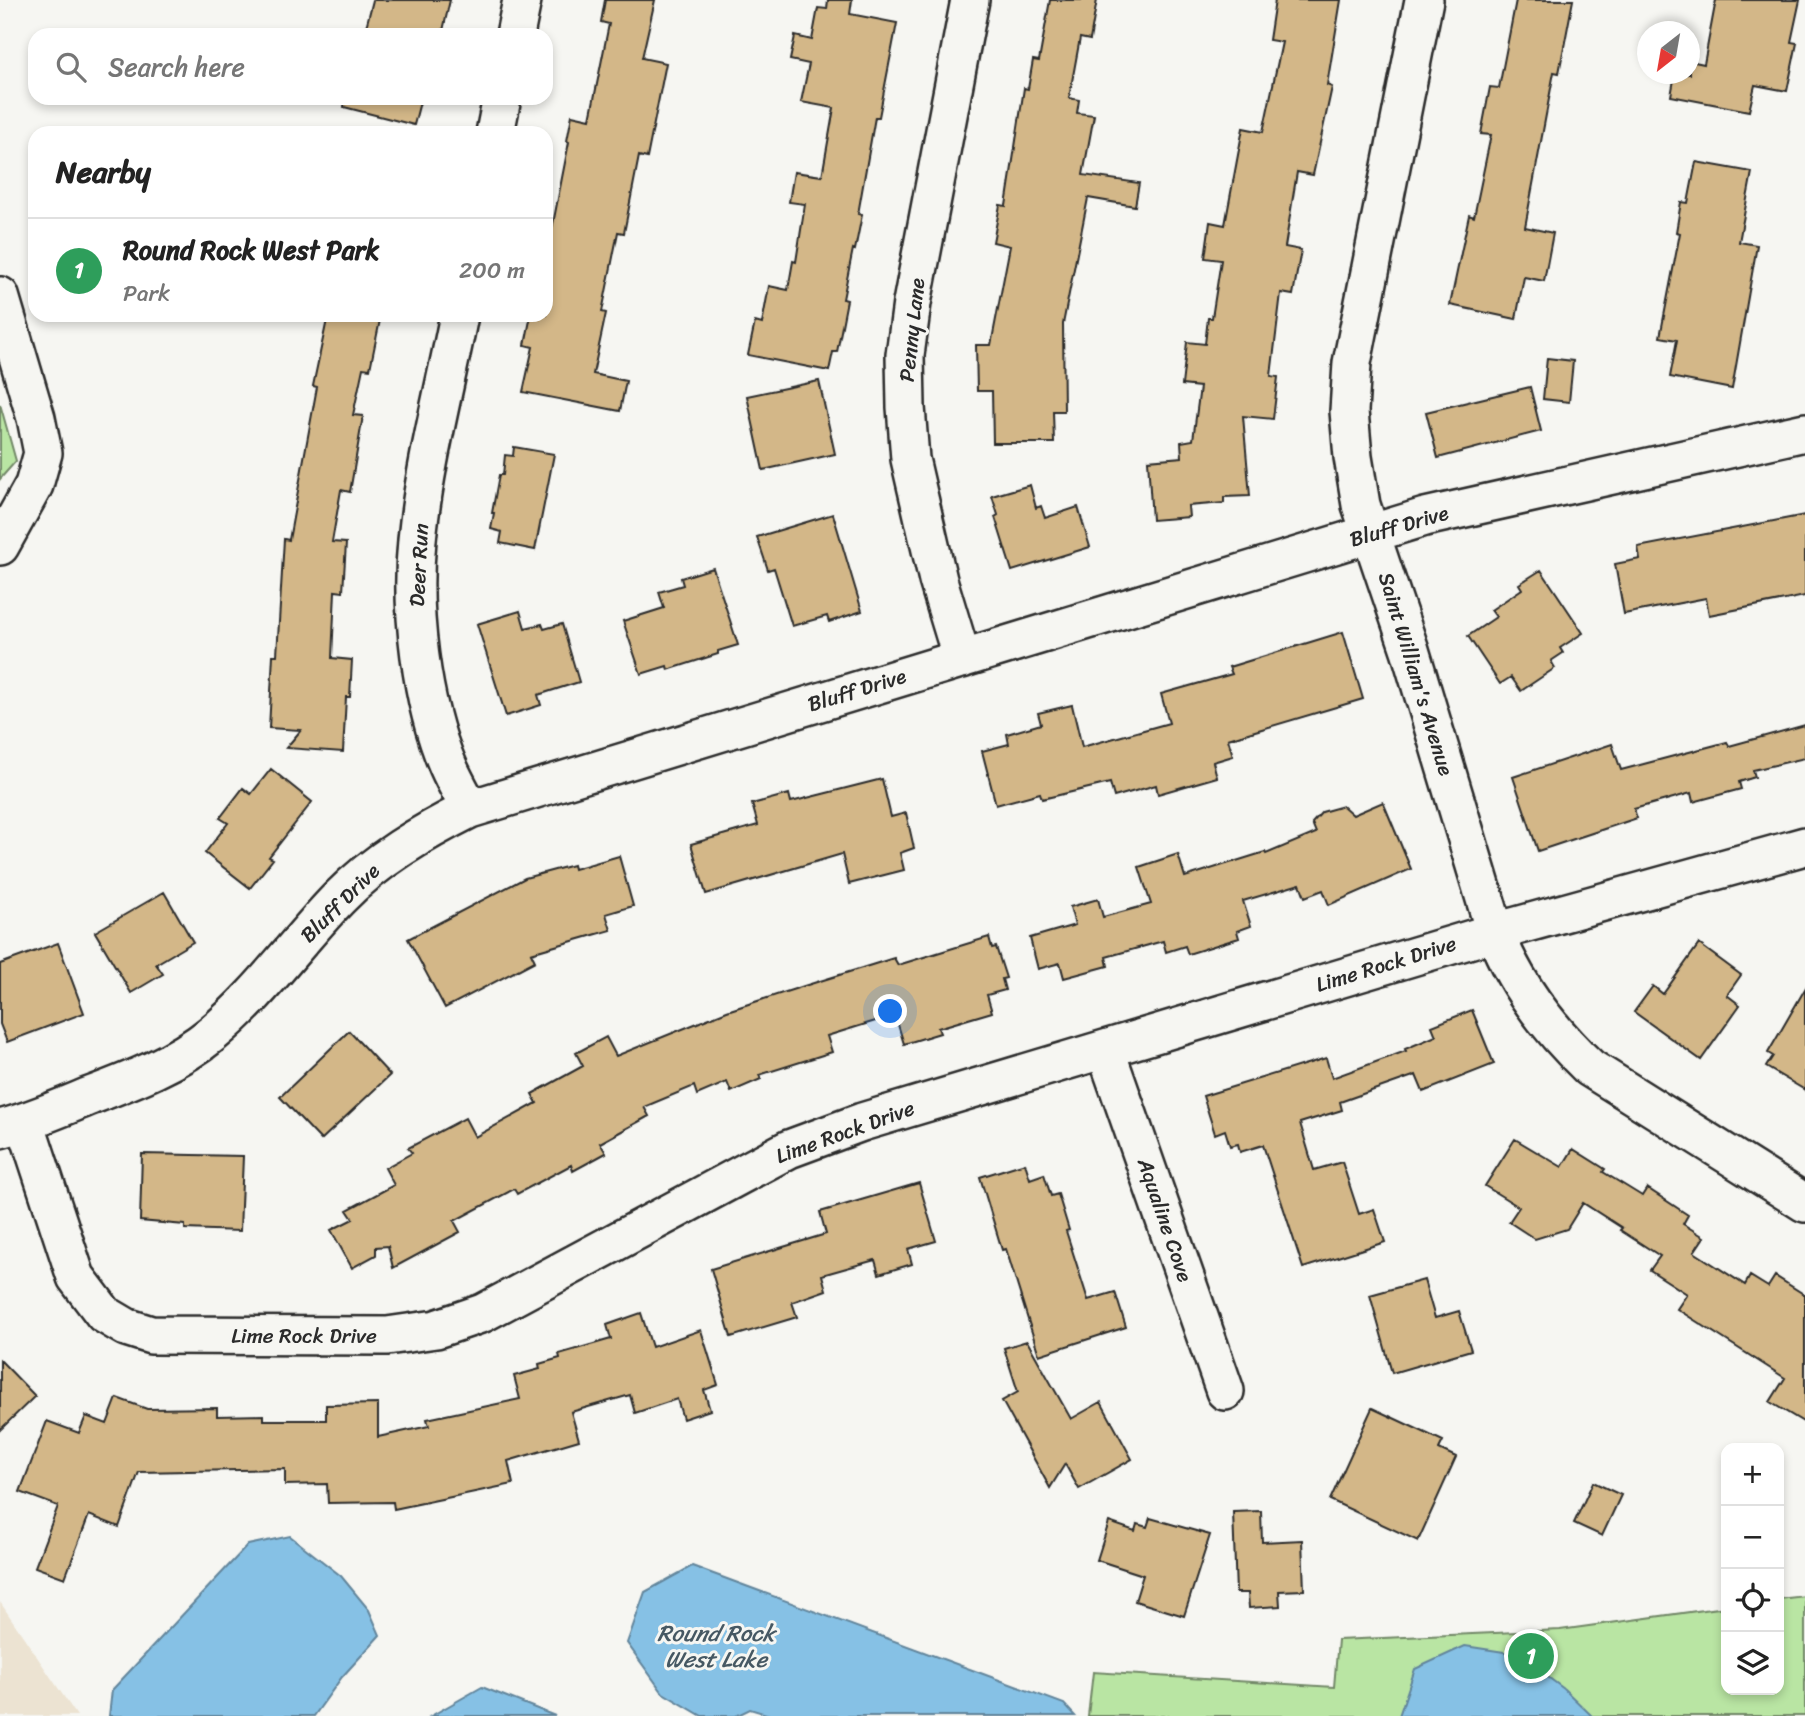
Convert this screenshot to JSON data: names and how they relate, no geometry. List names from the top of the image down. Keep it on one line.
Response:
{"streets":{"street":["Penny Lane","Bluff Drive","Deer Run","Saint William's Avenue","Lime Rock Drive","Aqualine Cove"]},"crossings":[["Penny Lane","Bluff Drive"],["Bluff Drive","Deer Run"],["Bluff Drive","Saint William's Avenue"],["Bluff Drive","Lime Rock Drive"],["Saint William's Avenue","Lime Rock Drive"],["Lime Rock Drive","Aqualine Cove"]],"water":["Round Rock West Lake"],"north":"bottom left","page":{"search":"Search here","heading":"Nearby","list":[{"mark":"1","name":"Round Rock West Park","note":"Park","value":"200 m"}],"map_buttons":["+","−"],"pins":"1"}}
